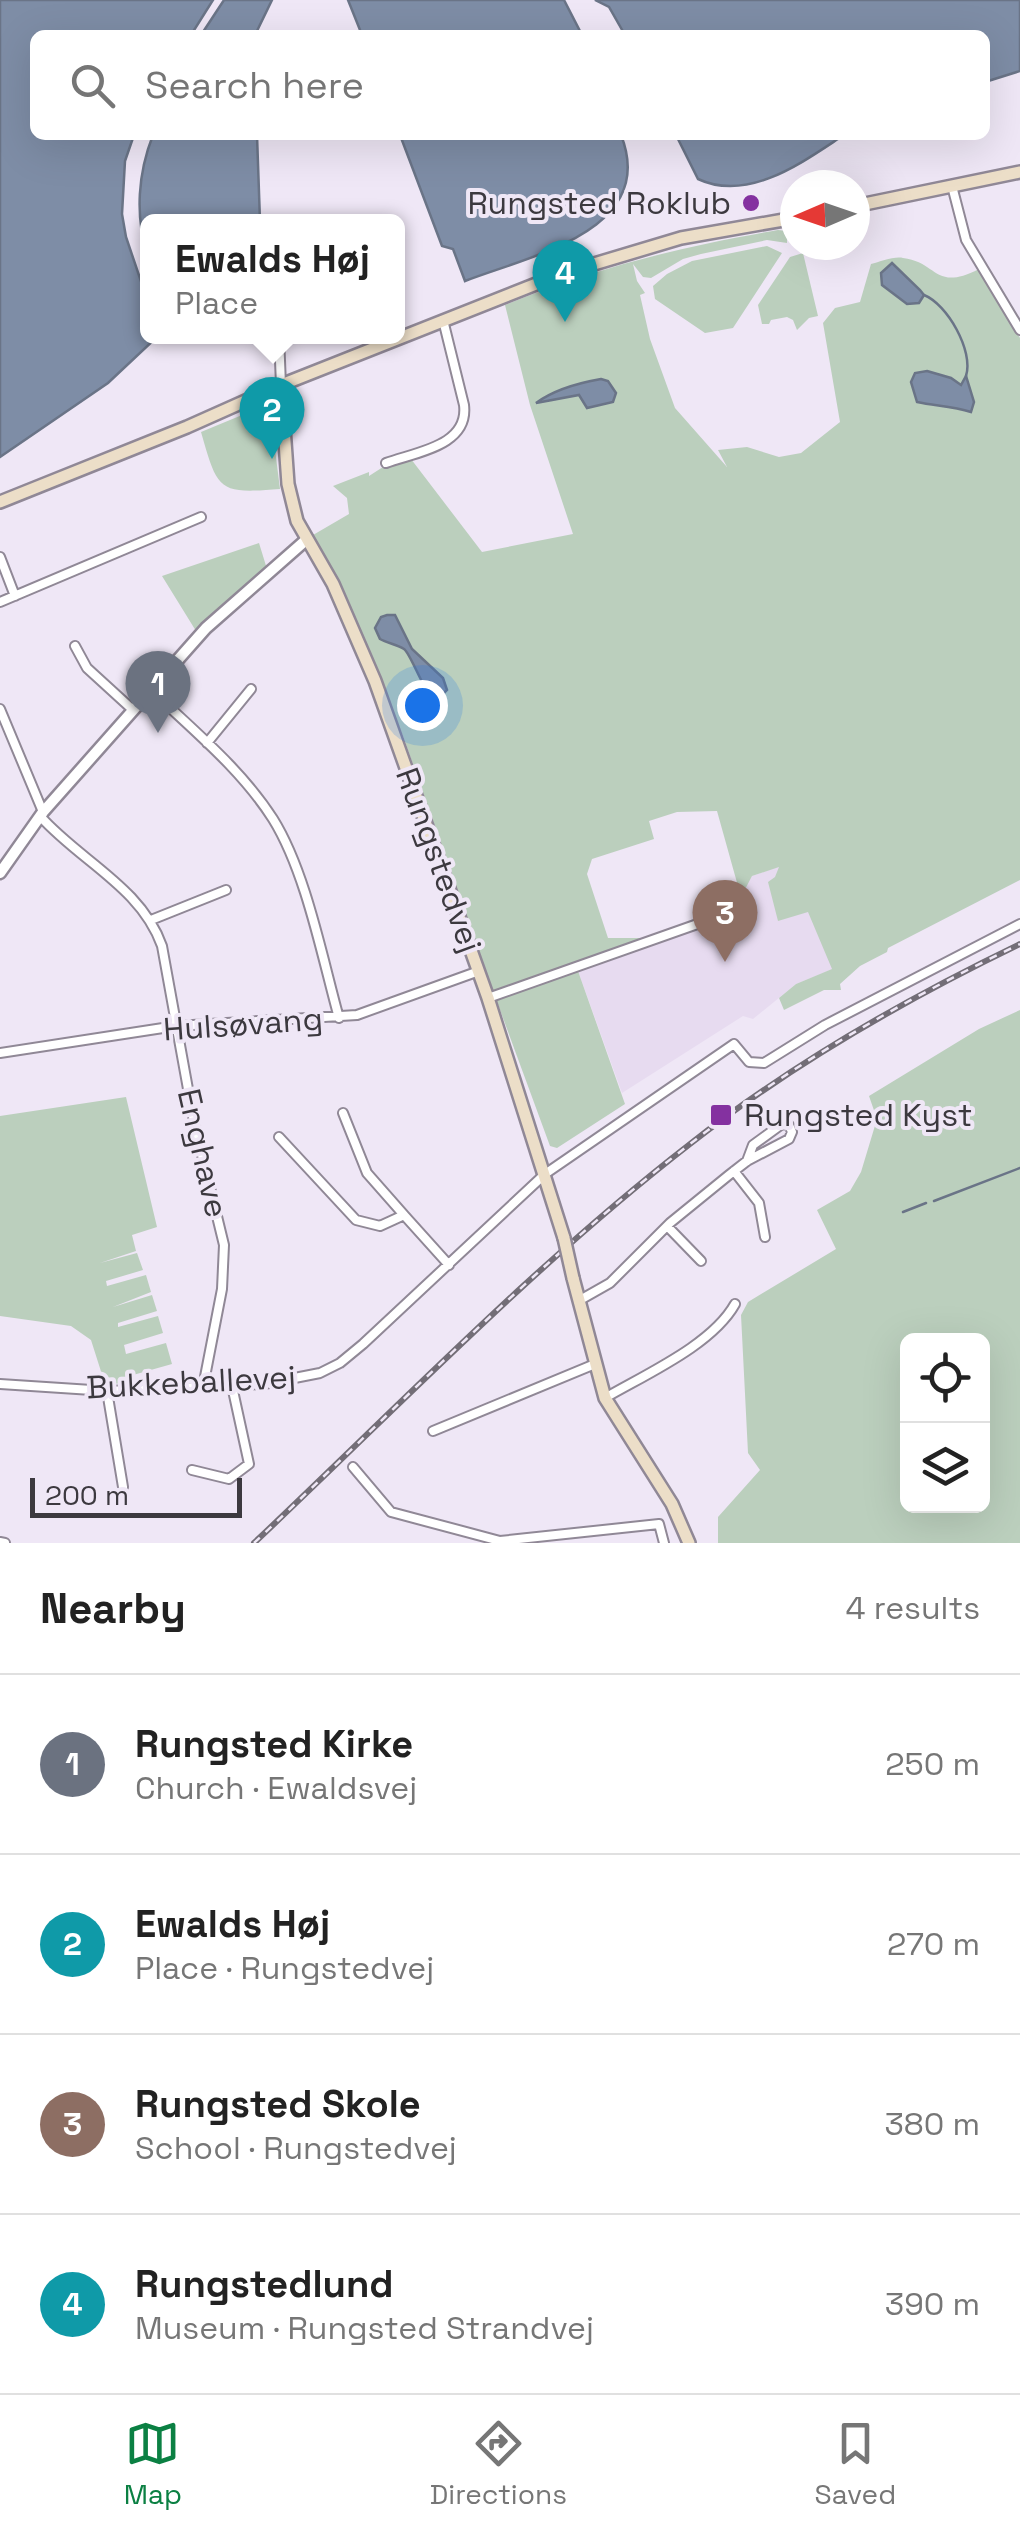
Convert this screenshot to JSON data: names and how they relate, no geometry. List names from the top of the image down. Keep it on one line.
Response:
{"streets":{"main road":["Rungstedvej"],"street":["Hulsøvang","Enghave","Bukkeballevej"]},"crossings":[["Rungstedvej","Hulsøvang"],["Rungstedvej","Bukkeballevej"],["Hulsøvang","Enghave"],["Enghave","Bukkeballevej"]],"places":{"other":["Rungsted Roklub"],"transit":["Rungsted Kyst"]},"scale_bar":"200 m","north":"left","page":{"search":"Search here","popup":["Ewalds Høj","Place"],"pins":["4","2","1","3"],"scale":"200 m","heading":["Nearby","4 results"],"list":[{"mark":"1","name":"Rungsted Kirke","note":"Church · Ewaldsvej","value":"250 m"},{"mark":"2","name":"Ewalds Høj","note":"Place · Rungstedvej","value":"270 m"},{"mark":"3","name":"Rungsted Skole","note":"School · Rungstedvej","value":"380 m"},{"mark":"4","name":"Rungstedlund","note":"Museum · Rungsted Strandvej","value":"390 m"}],"nav":["Map","Directions","Saved"]}}
